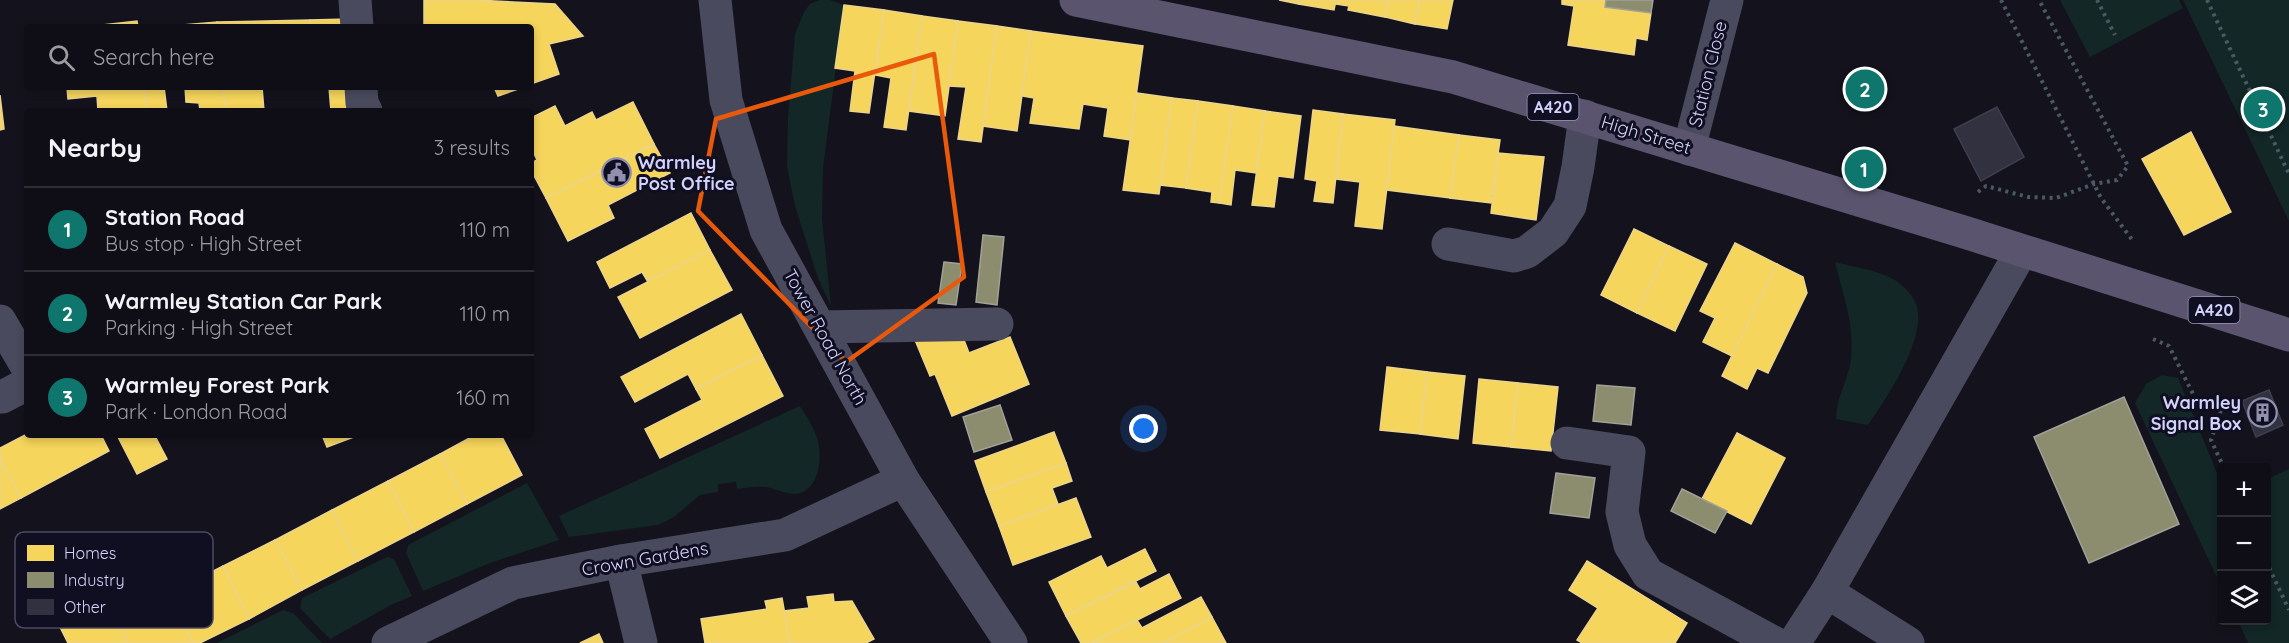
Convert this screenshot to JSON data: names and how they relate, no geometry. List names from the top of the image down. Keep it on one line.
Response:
{"streets":{"main road":["A420","High Street"],"street":["Station Close","Tower Road North","Crown Gardens"]},"crossings":[["Station Close","High Street"],["Tower Road North","Crown Gardens"]],"places":{"public building":["Warmley Post Office"],"building":["Warmley Signal Box"]},"legend":["Homes","Industry","Other"],"page":{"search":"Search here","pins":["2","3","1"],"heading":["Nearby","3 results"],"list":[{"mark":"1","name":"Station Road","note":"Bus stop · High Street","value":"110 m"},{"mark":"2","name":"Warmley Station Car Park","note":"Parking · High Street","value":"110 m"},{"mark":"3","name":"Warmley Forest Park","note":"Park · London Road","value":"160 m"}],"map_buttons":["+","−"]}}
